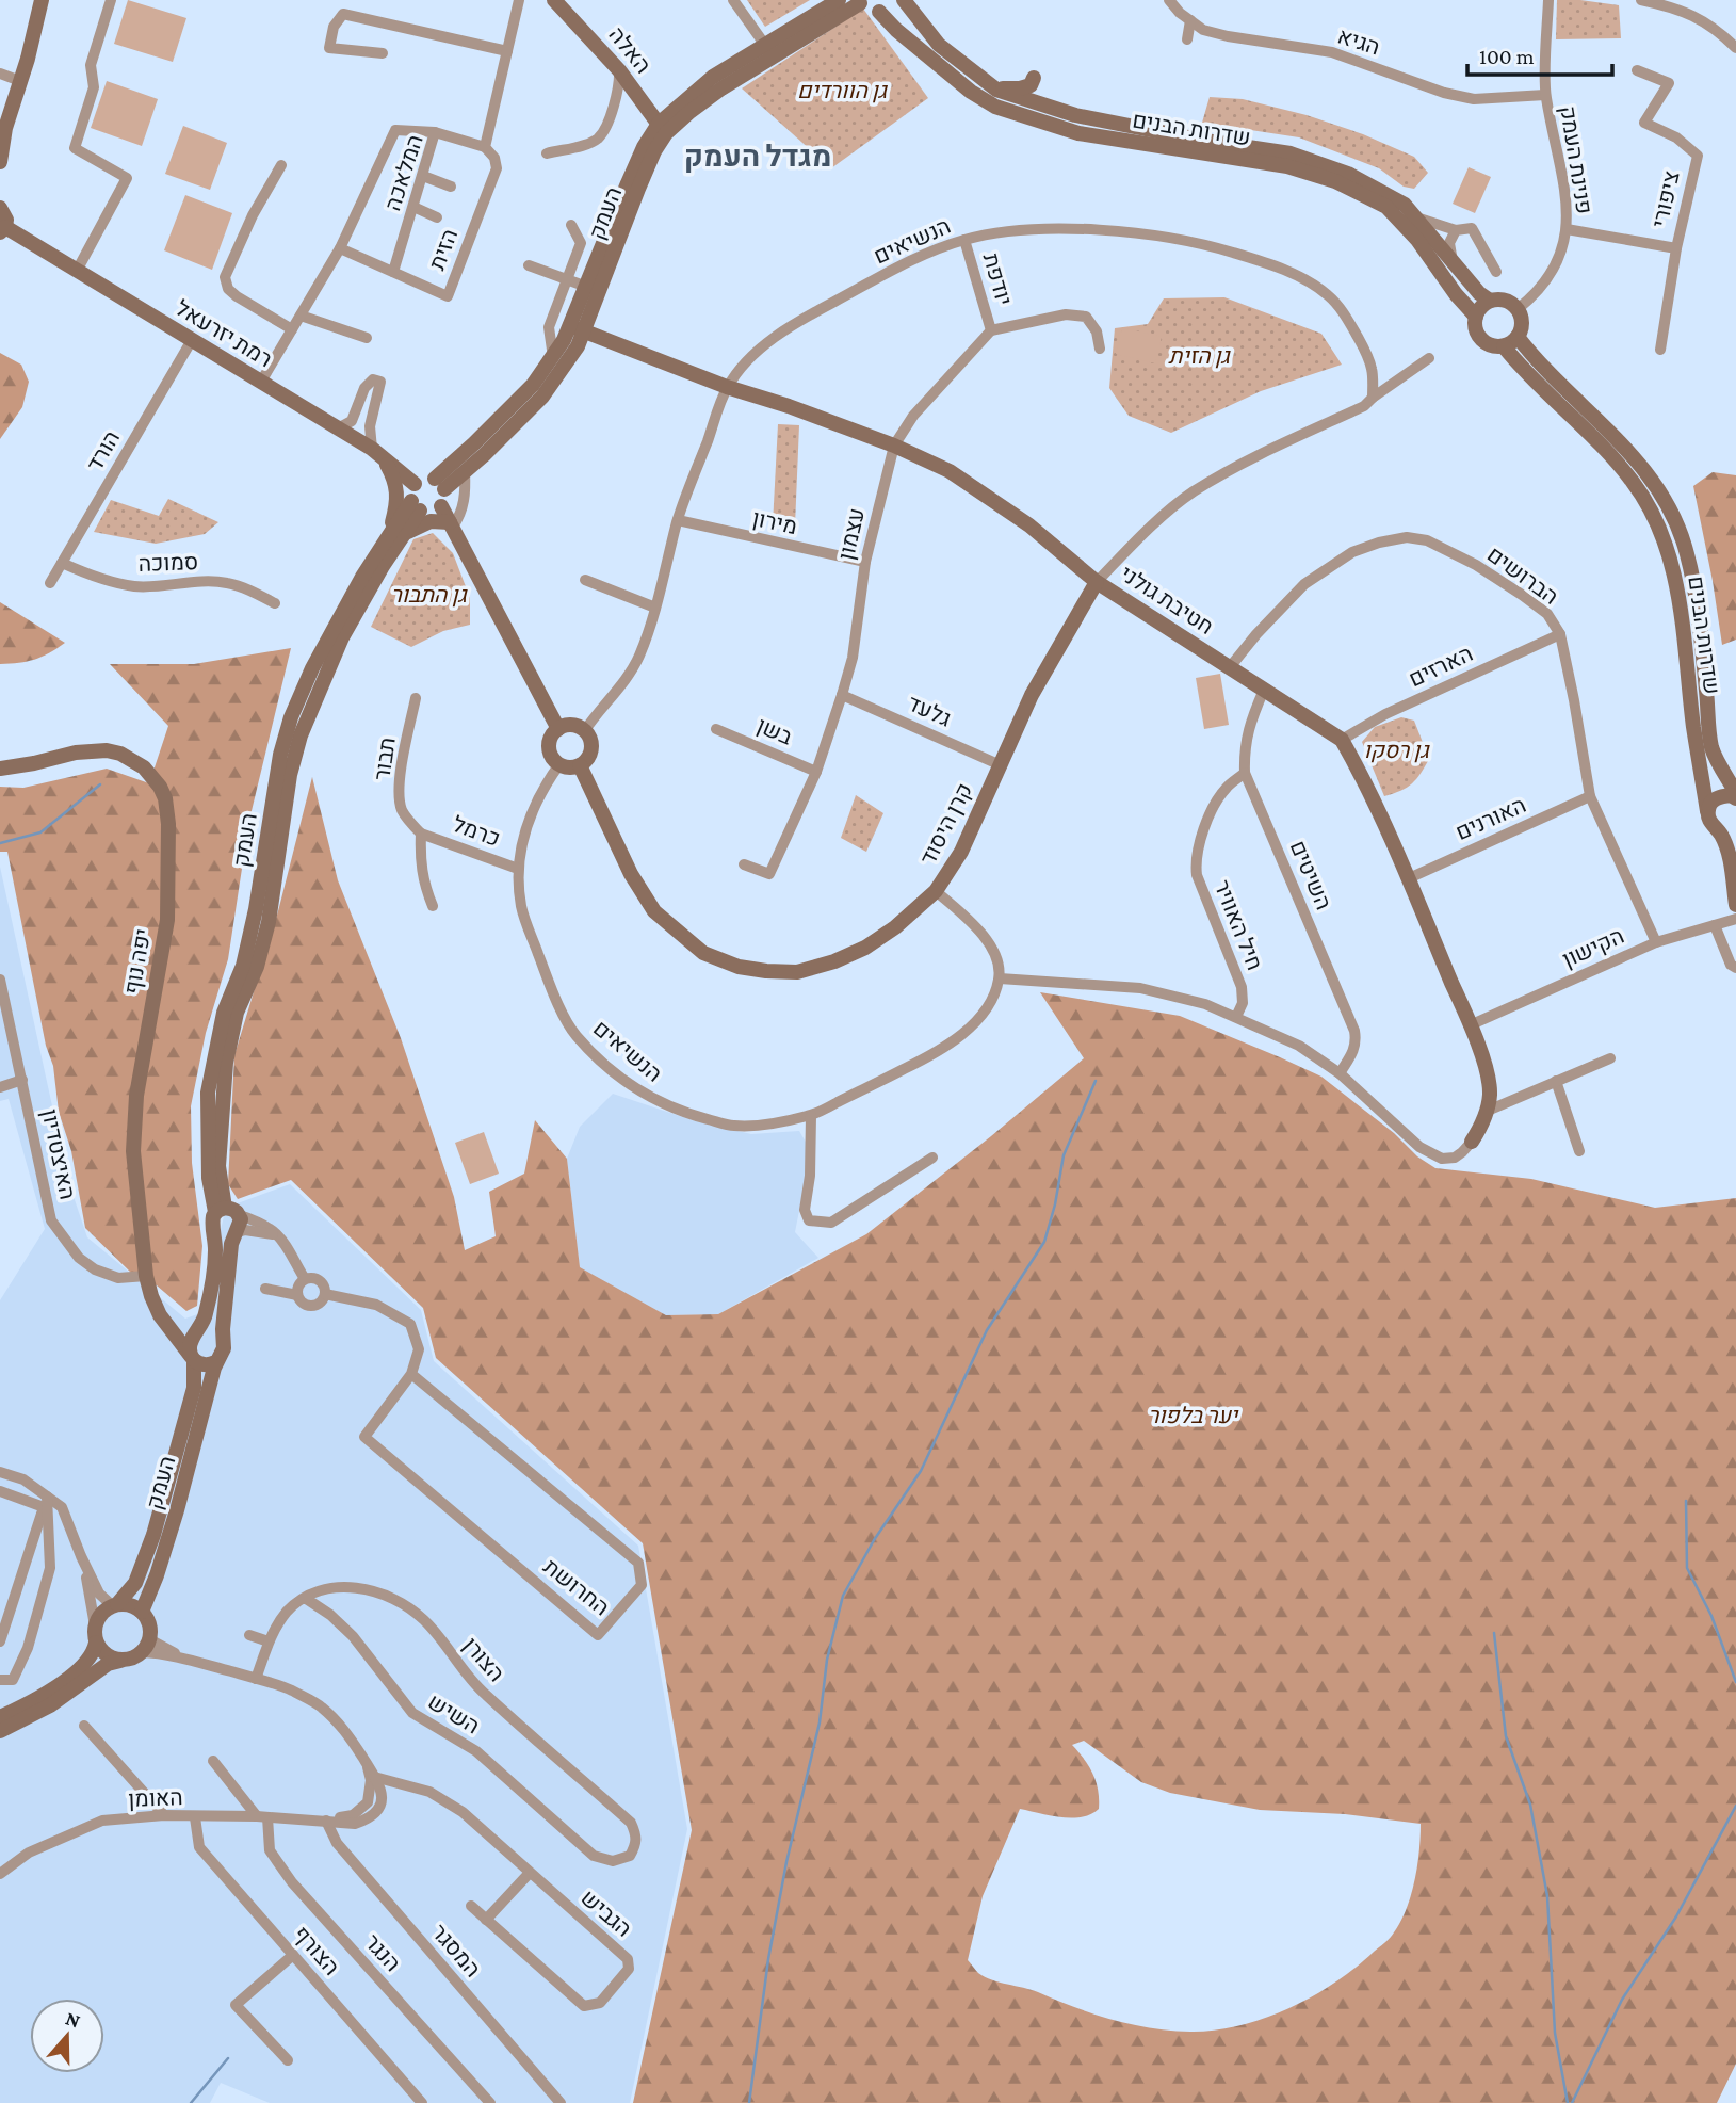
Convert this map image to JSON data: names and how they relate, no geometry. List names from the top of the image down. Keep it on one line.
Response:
{"streets":{"main road":["האלה","שדרות הבנים","העמק","רמת יזרעאל","חטיבת גולני","קרן היסוד","יפה נוף"],"street":["הגיא","פנינת העמק","המלאכה","ציפורי","הנשיאים","הזית","יודפת","הורד","מירון","עצמון","סמוכה","הברושים","הארזים","גלעד","בשן","תבור","האורנים","כרמל","השיטים","חיל האוויר","הקישון","האיצטדיון","החרושת","הצורן","השיש","האומן","הגביש","הצורף","המסגר","הנגר"]},"crossings":[["הגיא","פנינת העמק"],["האלה","העמק"],["שדרות הבנים","פנינת העמק"],["שדרות הבנים","העמק"],["המלאכה","הזית"],["העמק","רמת יזרעאל"],["העמק","חטיבת גולני"],["העמק","יפה נוף"],["הנשיאים","יודפת"],["הנשיאים","מירון"],["הנשיאים","חטיבת גולני"],["הנשיאים","קרן היסוד"],["הנשיאים","כרמל"],["יודפת","עצמון"],["רמת יזרעאל","הורד"],["הורד","סמוכה"],["מירון","עצמון"],["עצמון","חטיבת גולני"],["עצמון","גלעד"],["עצמון","בשן"],["הברושים","חטיבת גולני"],["הברושים","הארזים"],["הברושים","האורנים"],["הברושים","הקישון"],["חטיבת גולני","הארזים"],["חטיבת גולני","האורנים"],["חטיבת גולני","קרן היסוד"],["חטיבת גולני","השיטים"],["חטיבת גולני","הקישון"],["גלעד","קרן היסוד"],["תבור","כרמל"],["השיטים","חיל האוויר"],["יפה נוף","האיצטדיון"],["הצורן","השיש"],["האומן","הגביש"],["האומן","הצורף"],["האומן","המסגר"],["האומן","הנגר"]],"districts":["מגדל העמק"],"parks":["גן הוורדים","גן הזית","גן התבור","גן רסקו","יער בלפור"],"scale_bar":"100 m","north":"top"}
